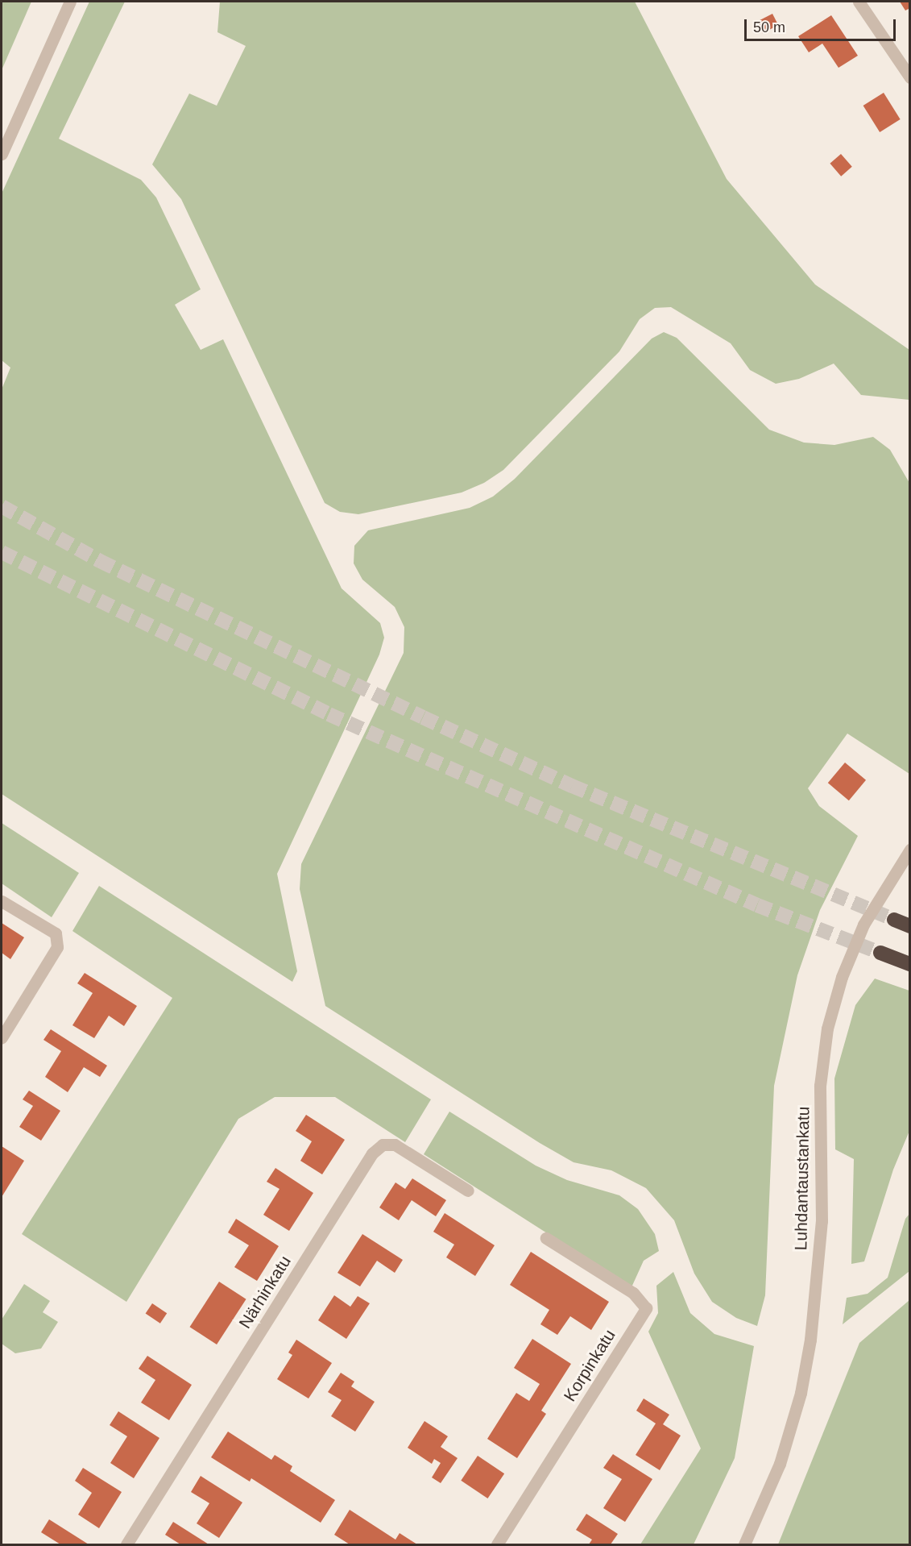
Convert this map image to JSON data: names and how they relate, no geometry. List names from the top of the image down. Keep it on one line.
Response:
{"streets":{"street":["Luhdantaustankatu","Närhinkatu","Korpinkatu"]},"scale_bar":"50 m"}
